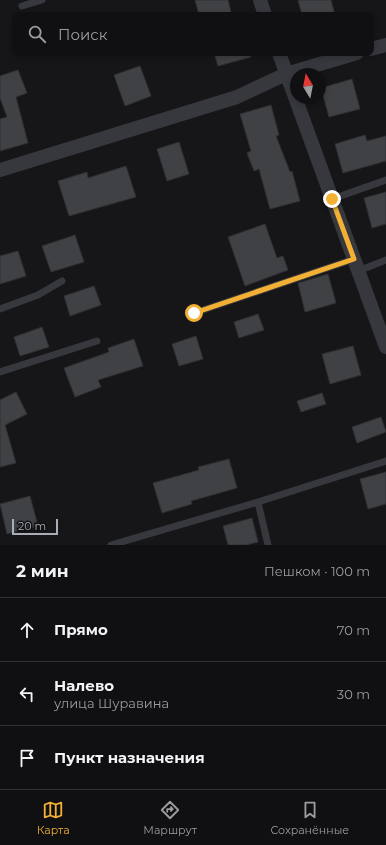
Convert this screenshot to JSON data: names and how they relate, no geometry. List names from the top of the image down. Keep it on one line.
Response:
{"scale_bar":"20 m","north":"top","page":{"search":"Поиск","scale":"20 m","heading":["2 мин","Пешком · 100 m"],"list":[["Прямо","70 m"],["Налево","улица Шуравина","30 m"],"Пункт назначения"],"nav":["Карта","Маршрут","Сохранённые"]}}
